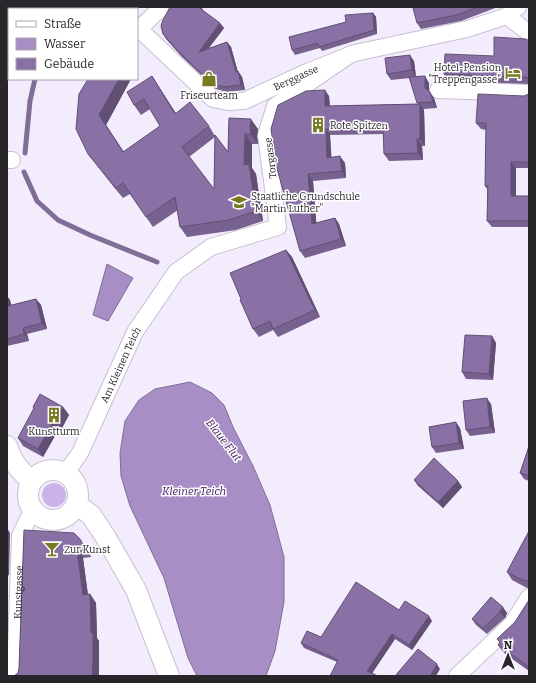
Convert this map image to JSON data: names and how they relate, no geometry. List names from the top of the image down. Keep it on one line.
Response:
{"streets":{"street":["Berggasse","Torgasse","Am Kleinen Teich","Kunstgasse"]},"crossings":[["Berggasse","Torgasse"],["Torgasse","Am Kleinen Teich"],["Am Kleinen Teich","Kunstgasse"]],"water":["Blaue Flut","Kleiner Teich"],"places":{"hotel":["Hotel-Pension \"Treppengasse\""],"shop":["Friseurteam"],"building":["Rote Spitzen","Kunstturm"],"school or university":["Staatliche Grundschule \"Martin Luther\""],"bar":["Zur Kunst"]},"legend":["Straße","Wasser","Gebäude"],"north":"top"}
